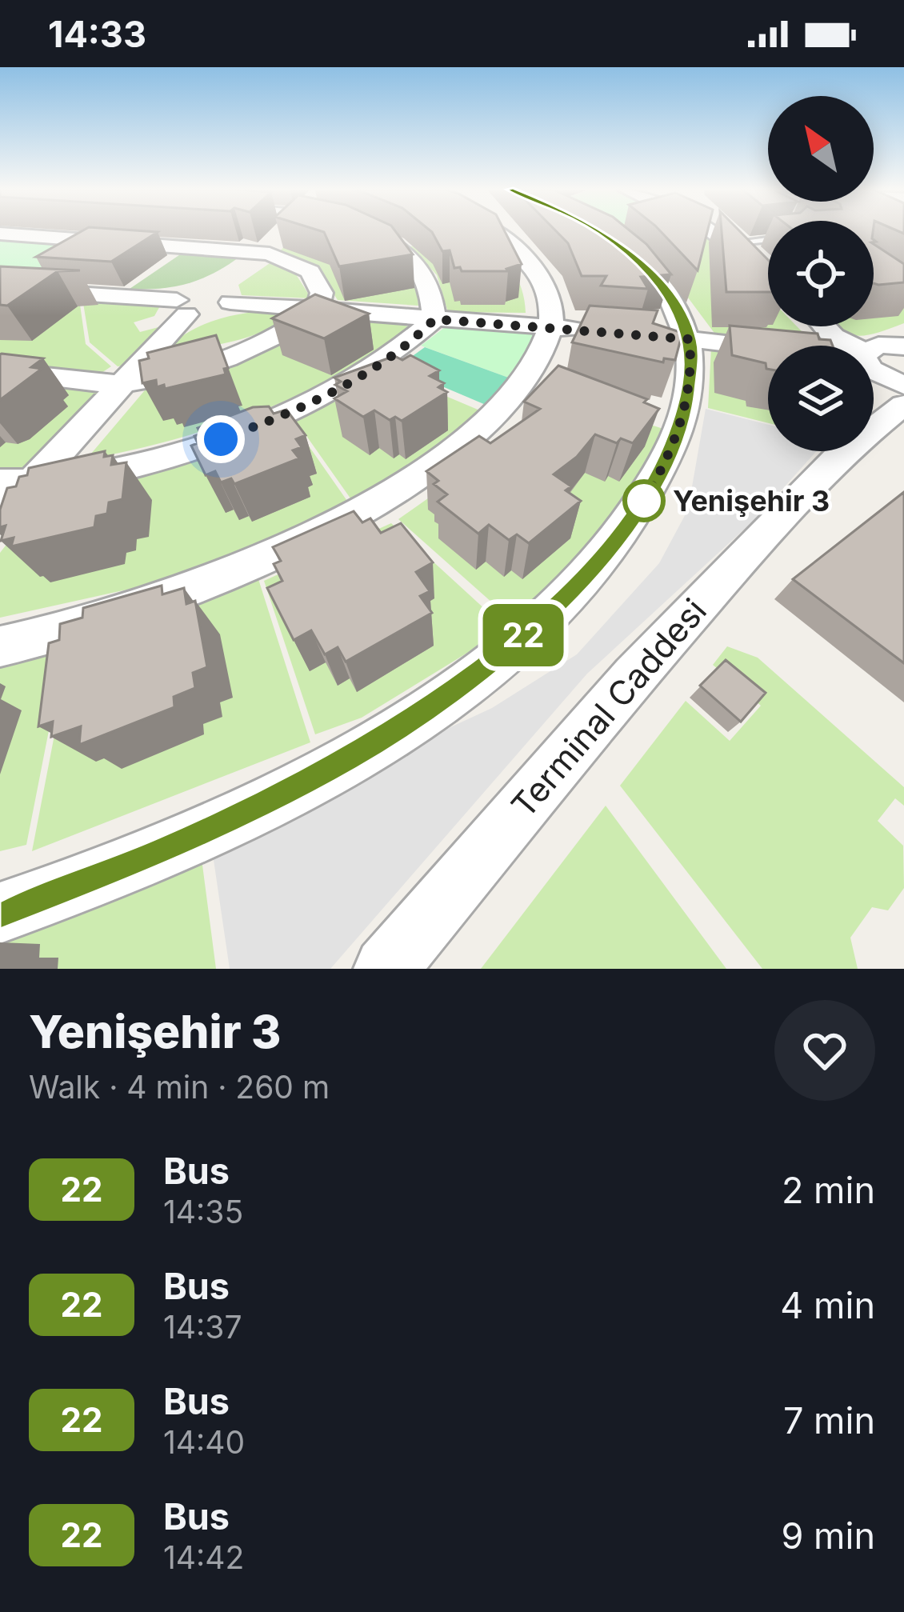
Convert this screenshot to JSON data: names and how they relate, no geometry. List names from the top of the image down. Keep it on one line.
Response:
{"streets":{"street":["Terminal Caddesi"]},"places":["Yenişehir 3"],"lines":["bus line 22"],"north":"top left","page":{"status":"14:33","on_map":"22","heading":["Yenişehir 3","Walk · 4 min · 260 m"],"list":[{"mark":"22","name":"Bus","note":"14:35","value":"2 min"},{"mark":"22","name":"Bus","note":"14:37","value":"4 min"},{"mark":"22","name":"Bus","note":"14:40","value":"7 min"},{"mark":"22","name":"Bus","note":"14:42","value":"9 min"}]}}
